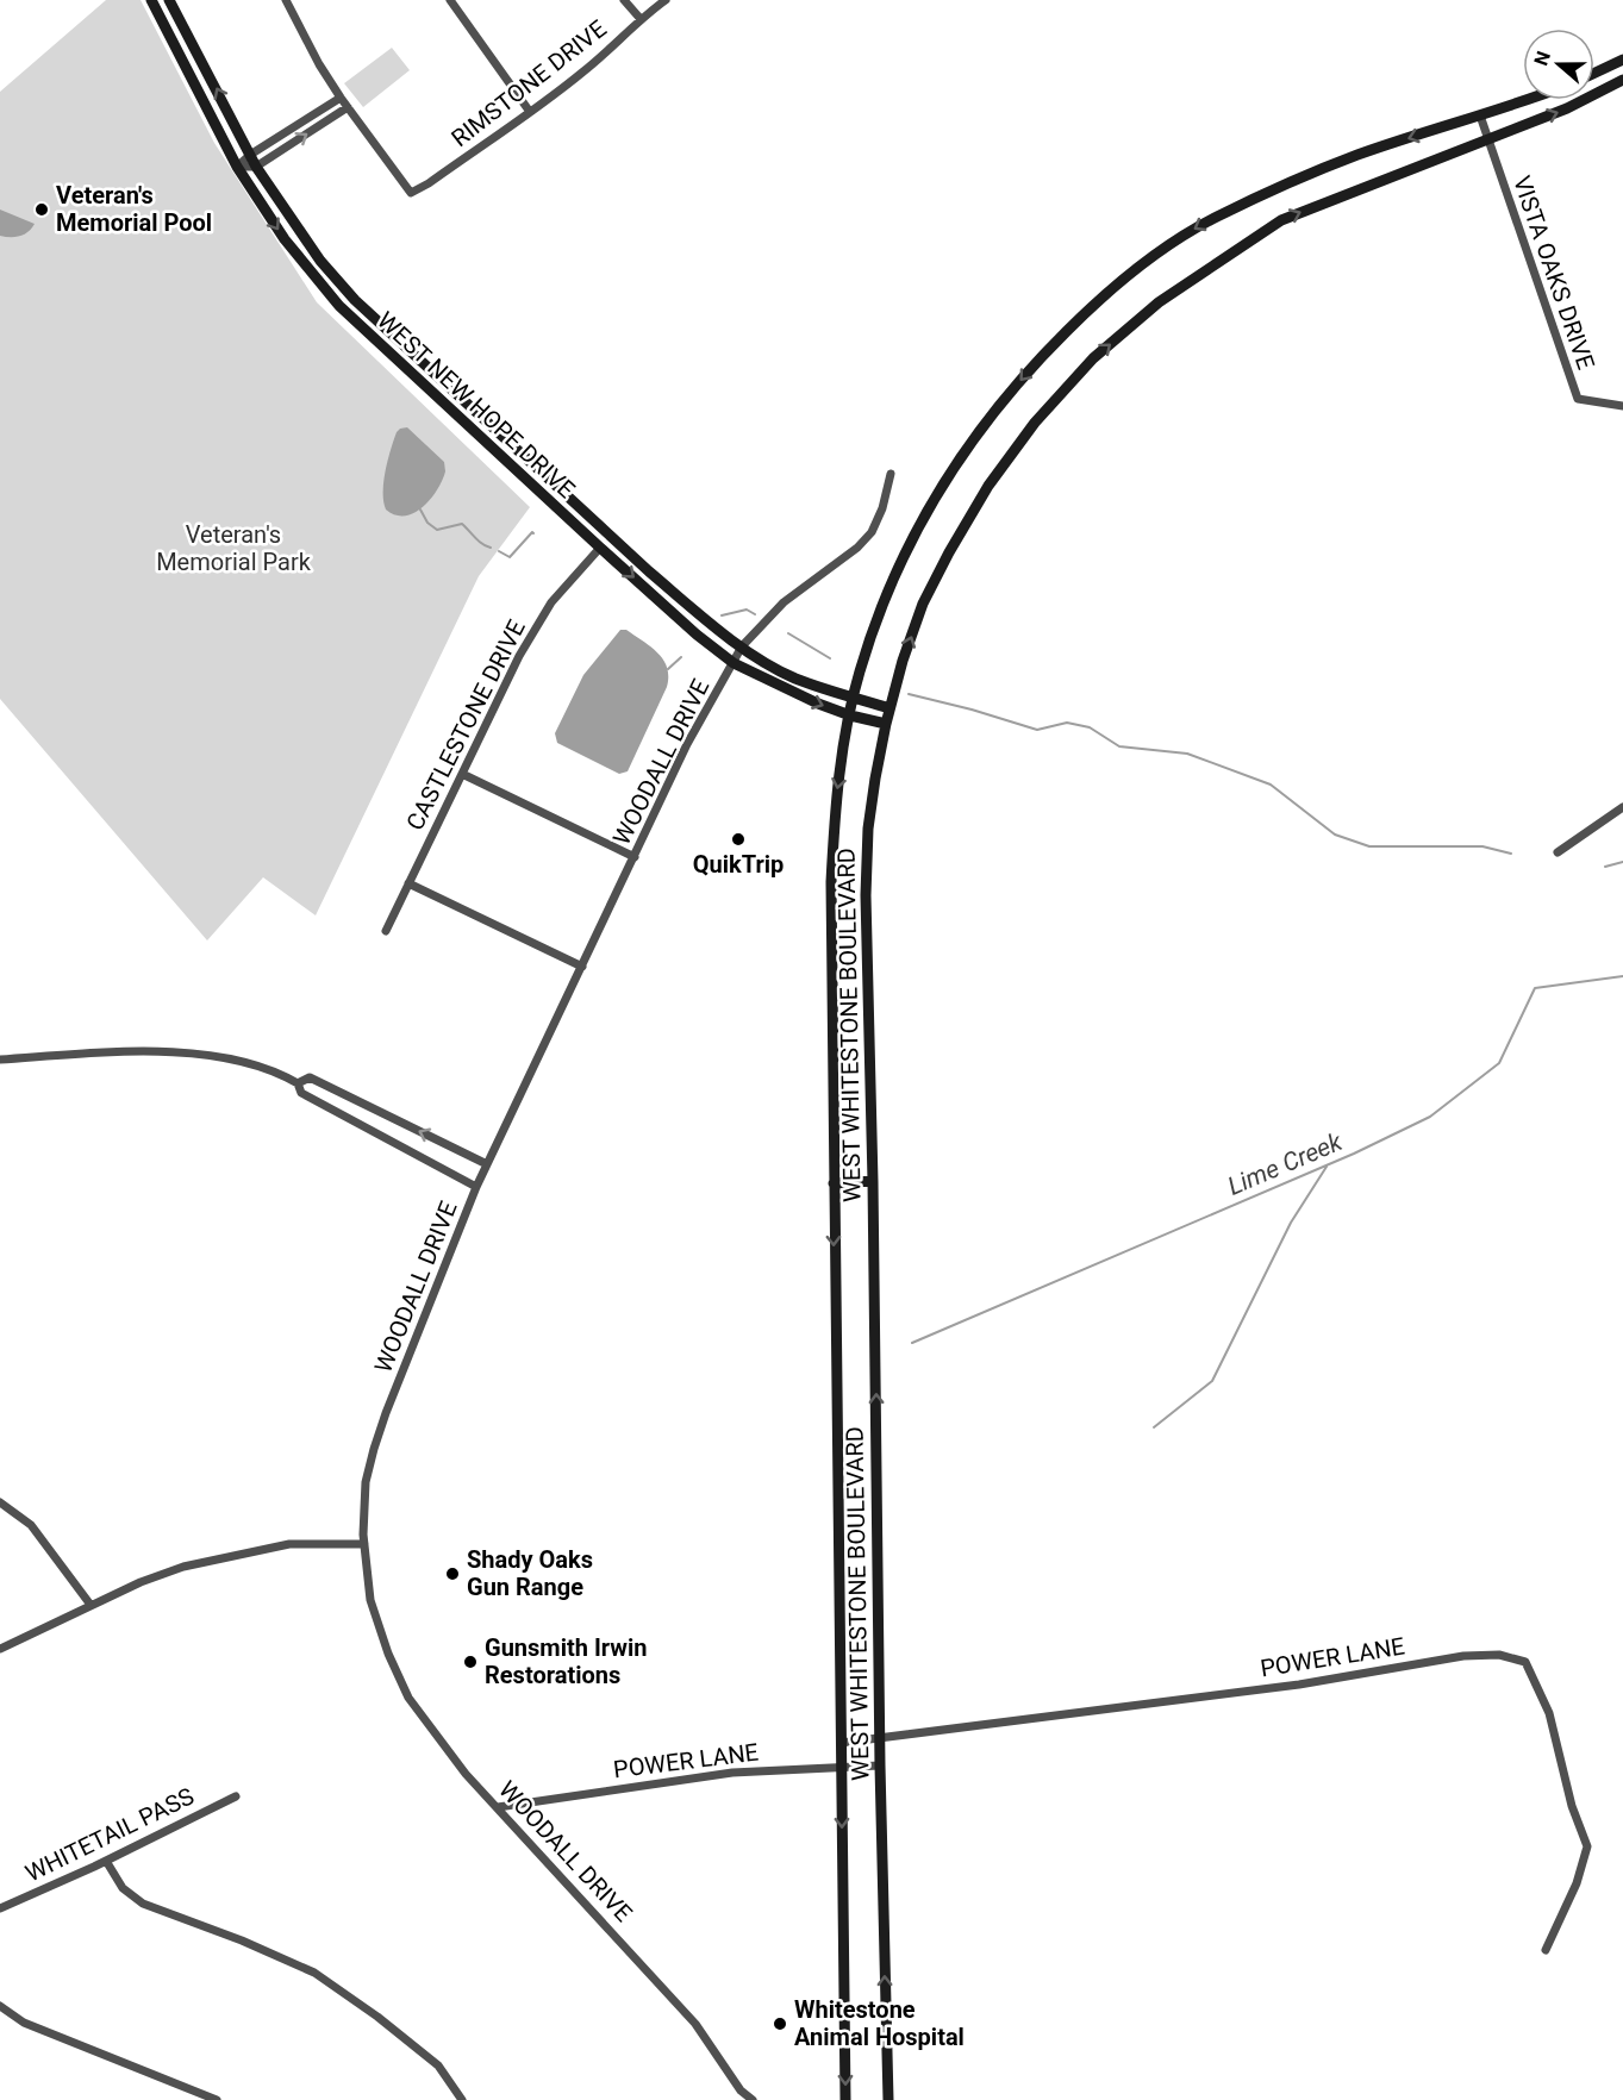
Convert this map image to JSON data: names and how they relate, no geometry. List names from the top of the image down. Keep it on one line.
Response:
{"streets":{"main road":["WEST NEW HOPE DRIVE","WEST WHITESTONE BOULEVARD"],"street":["RIMSTONE DRIVE","VISTA OAKS DRIVE","CASTLESTONE DRIVE","WOODALL DRIVE","POWER LANE","WHITETAIL PASS"]},"crossings":[["VISTA OAKS DRIVE","WEST WHITESTONE BOULEVARD"],["WEST NEW HOPE DRIVE","CASTLESTONE DRIVE"],["WEST NEW HOPE DRIVE","WOODALL DRIVE"],["WEST NEW HOPE DRIVE","WEST WHITESTONE BOULEVARD"],["WOODALL DRIVE","POWER LANE"],["WEST WHITESTONE BOULEVARD","POWER LANE"]],"water":["Lime Creek"],"parks":["Veteran's Memorial Park"],"places":["Veteran's Memorial Pool","QuikTrip","Shady Oaks Gun Range","Gunsmith Irwin Restorations","Whitestone Animal Hospital"],"north":"left"}
